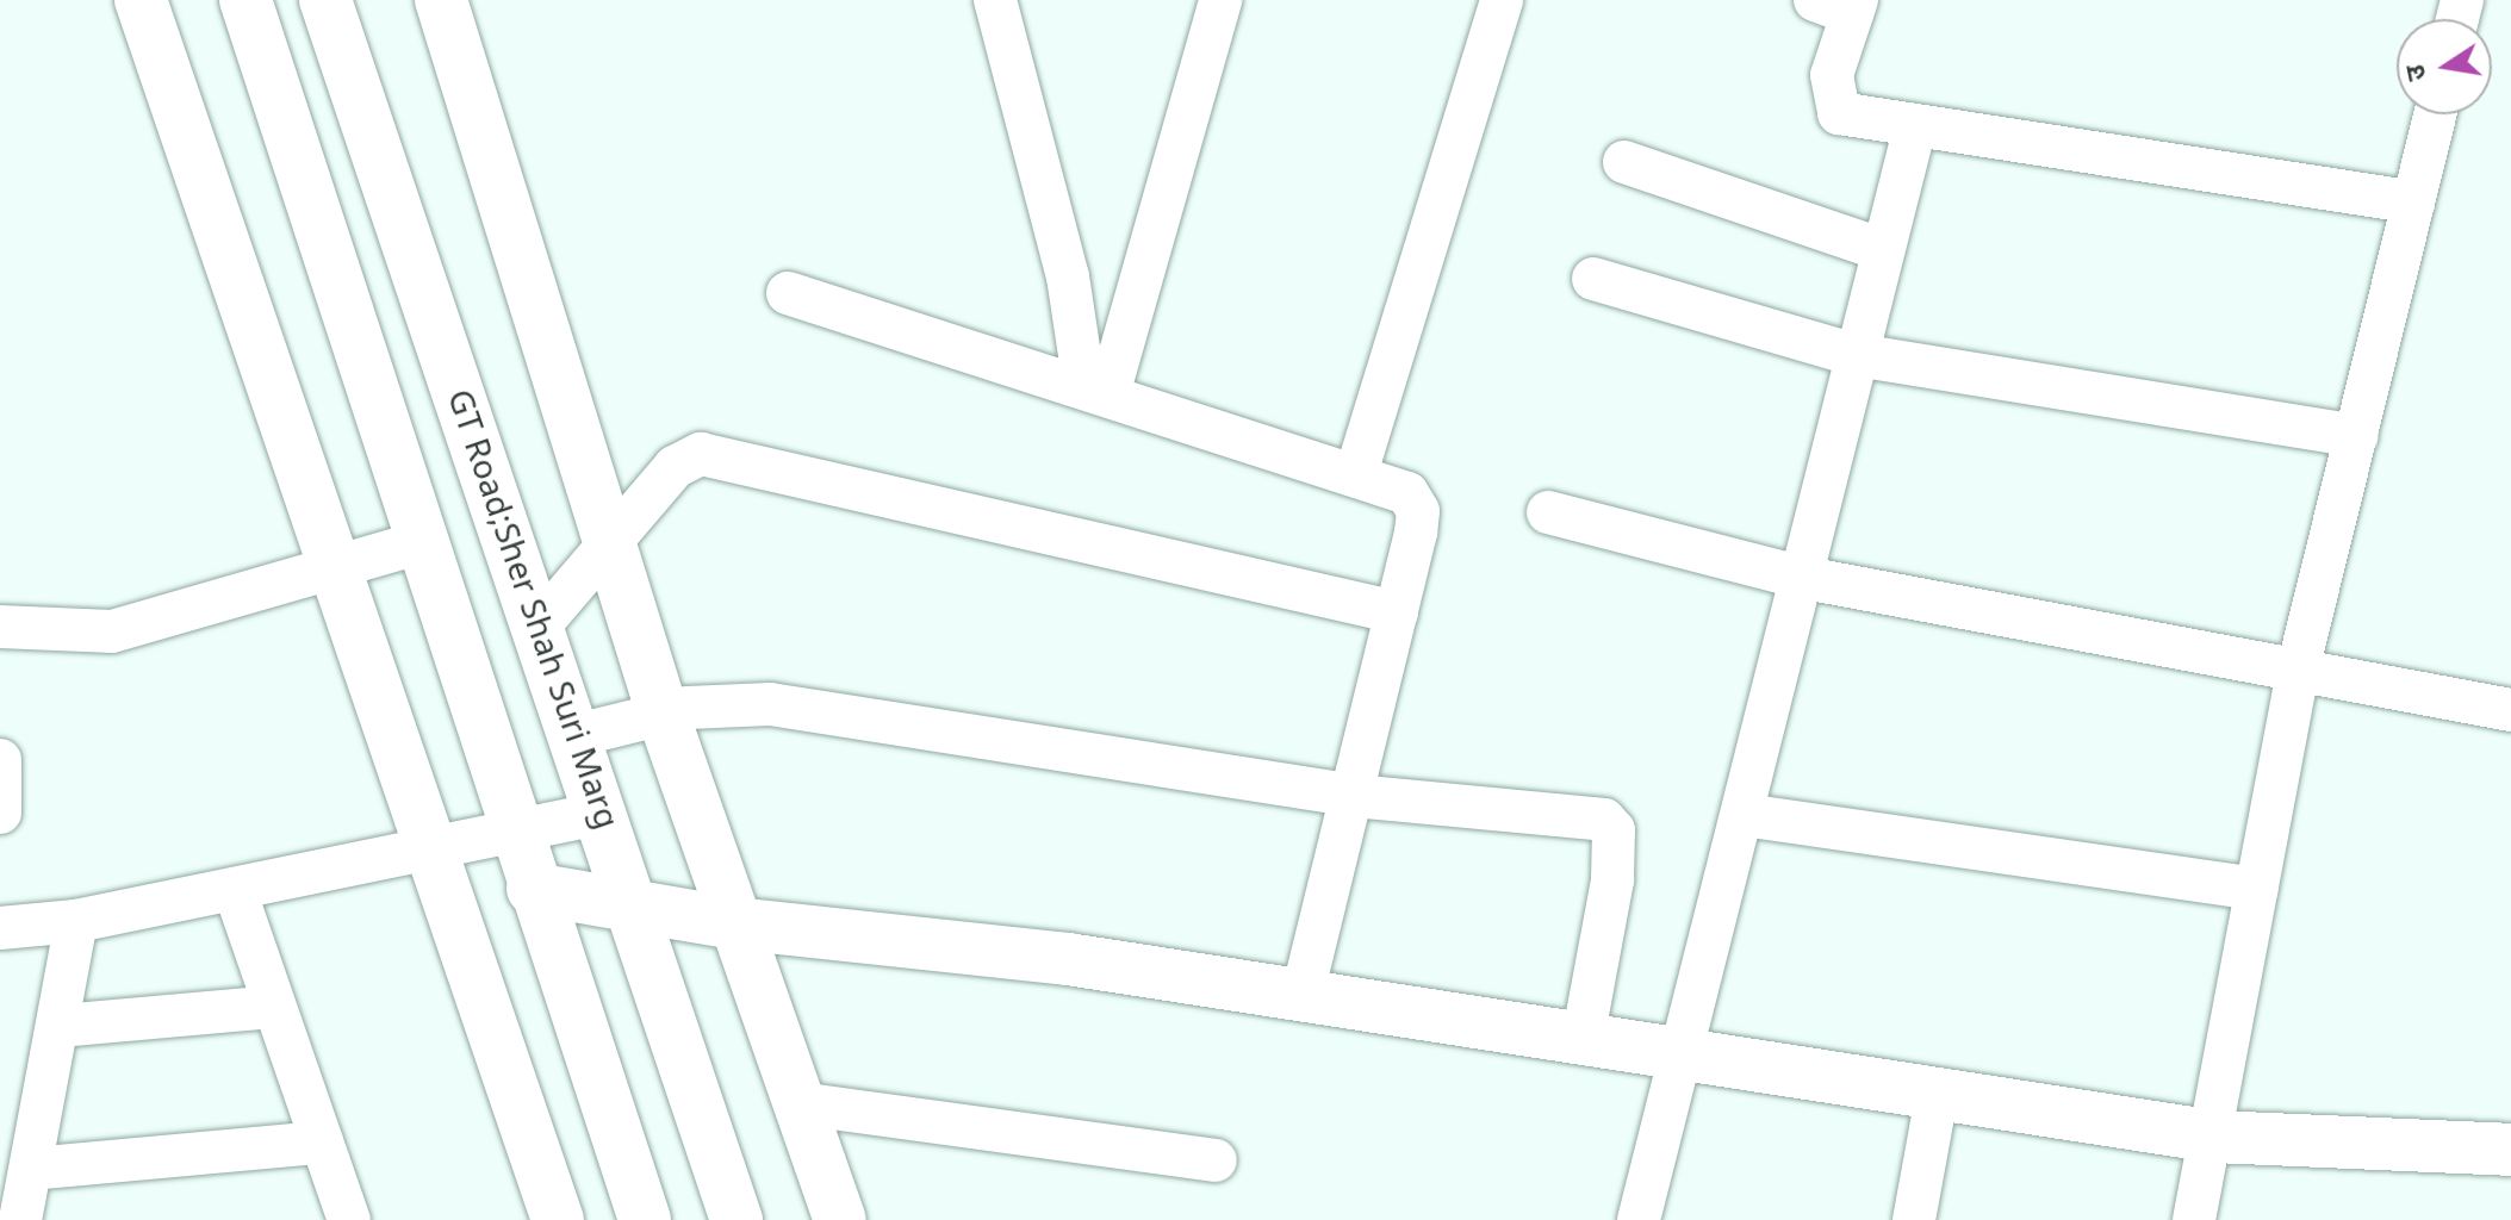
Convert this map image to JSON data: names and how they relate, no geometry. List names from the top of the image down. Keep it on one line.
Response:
{"streets":{"main road":["GT Road;Sher Shah Suri Marg"]},"north":"left"}
